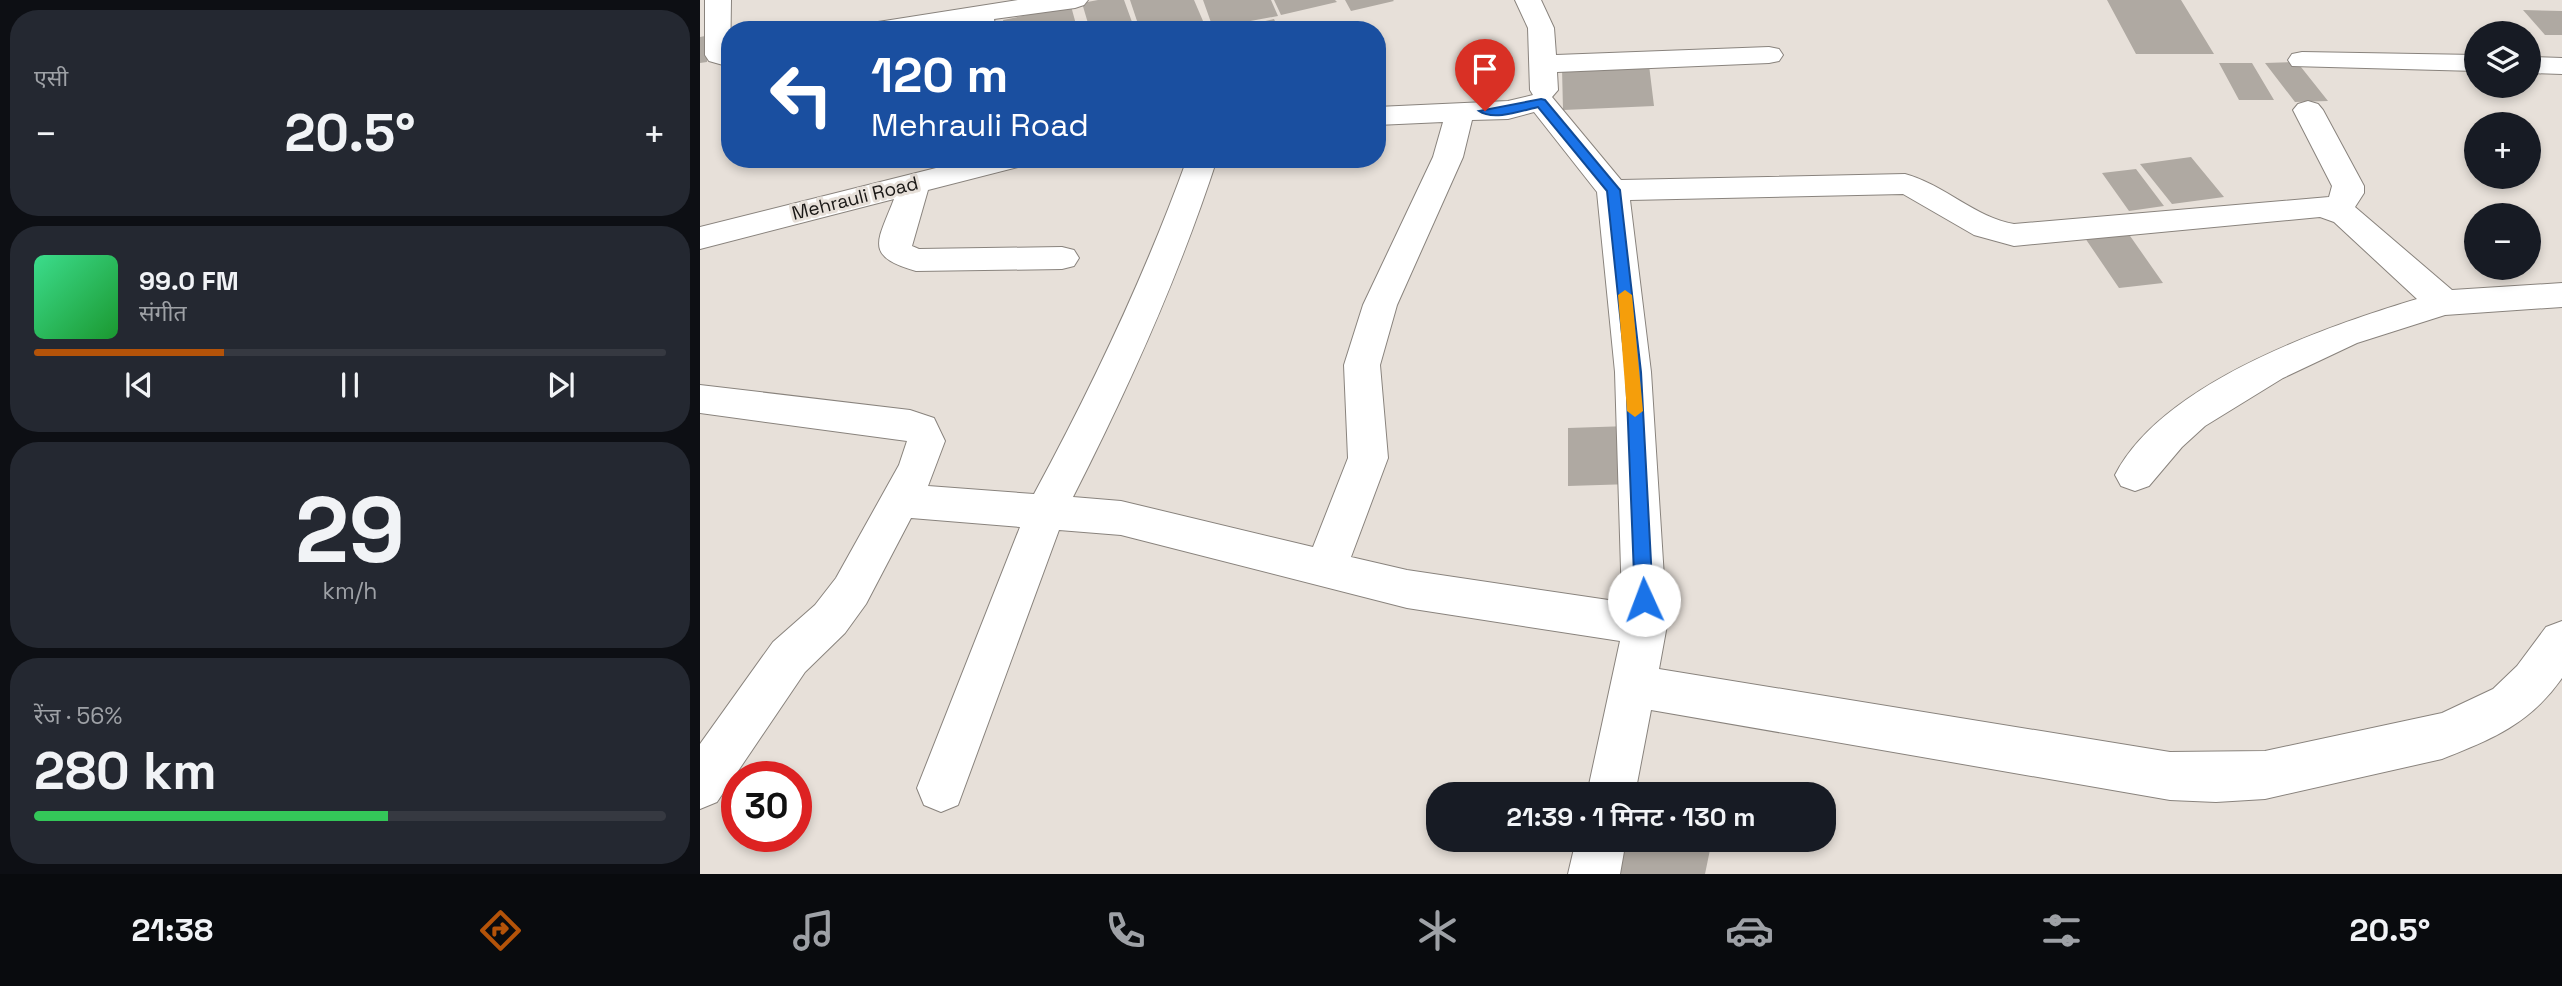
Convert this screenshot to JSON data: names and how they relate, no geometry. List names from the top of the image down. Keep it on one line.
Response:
{"streets":{"street":["Mehrauli Road"]},"page":{"tile":["एसी",["29","km/h"],["रेंज · 56%","280 km"]],"map_buttons":["+","−"],"turn":["120 m","Mehrauli Road"],"heat":["−","20.5°","+"],"song":["99.0 FM","संगीत"],"limit":"30","trip":"21:39 · 1 मिनट · 130 m","tabs":["21:38","20.5°"]}}
